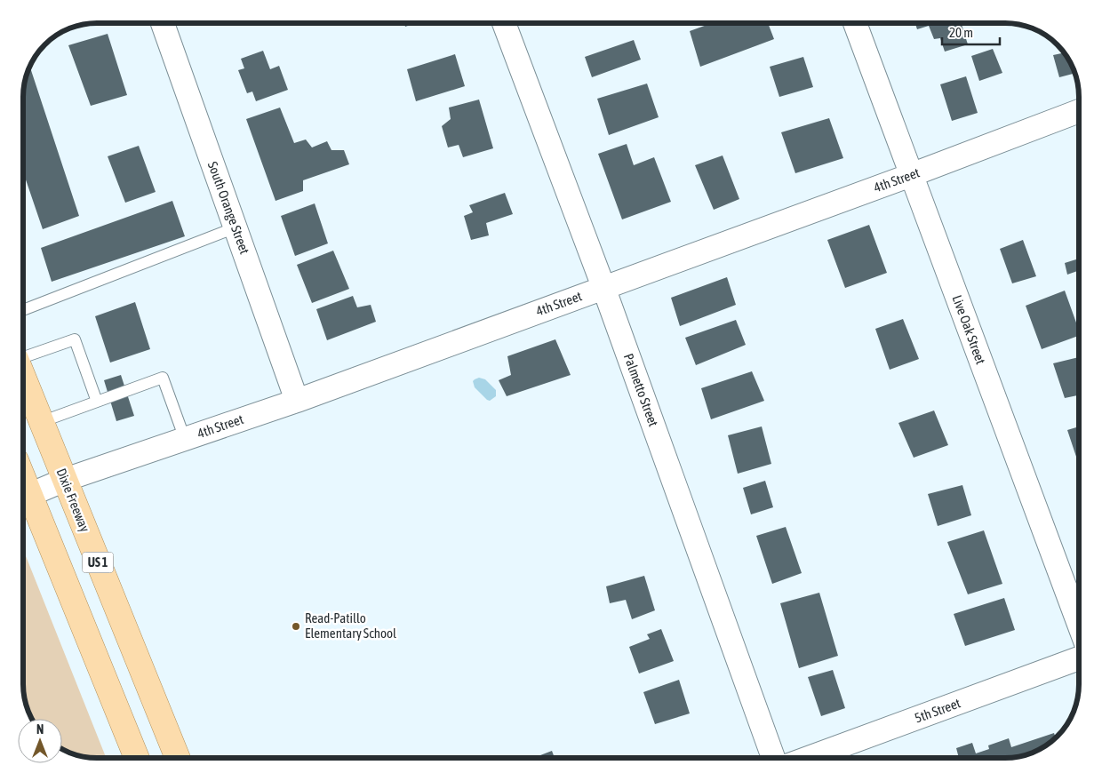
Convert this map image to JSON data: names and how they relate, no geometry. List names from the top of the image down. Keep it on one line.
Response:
{"streets":{"main road":["Dixie Freeway","US 1"],"street":["4th Street","South Orange Street","Live Oak Street","Palmetto Street","5th Street"]},"crossings":[["4th Street","South Orange Street"],["4th Street","Live Oak Street"],["4th Street","Palmetto Street"],["4th Street","Dixie Freeway"],["4th Street","US 1"]],"places":["Read-Patillo Elementary School"],"scale_bar":"20 m","north":"top"}
